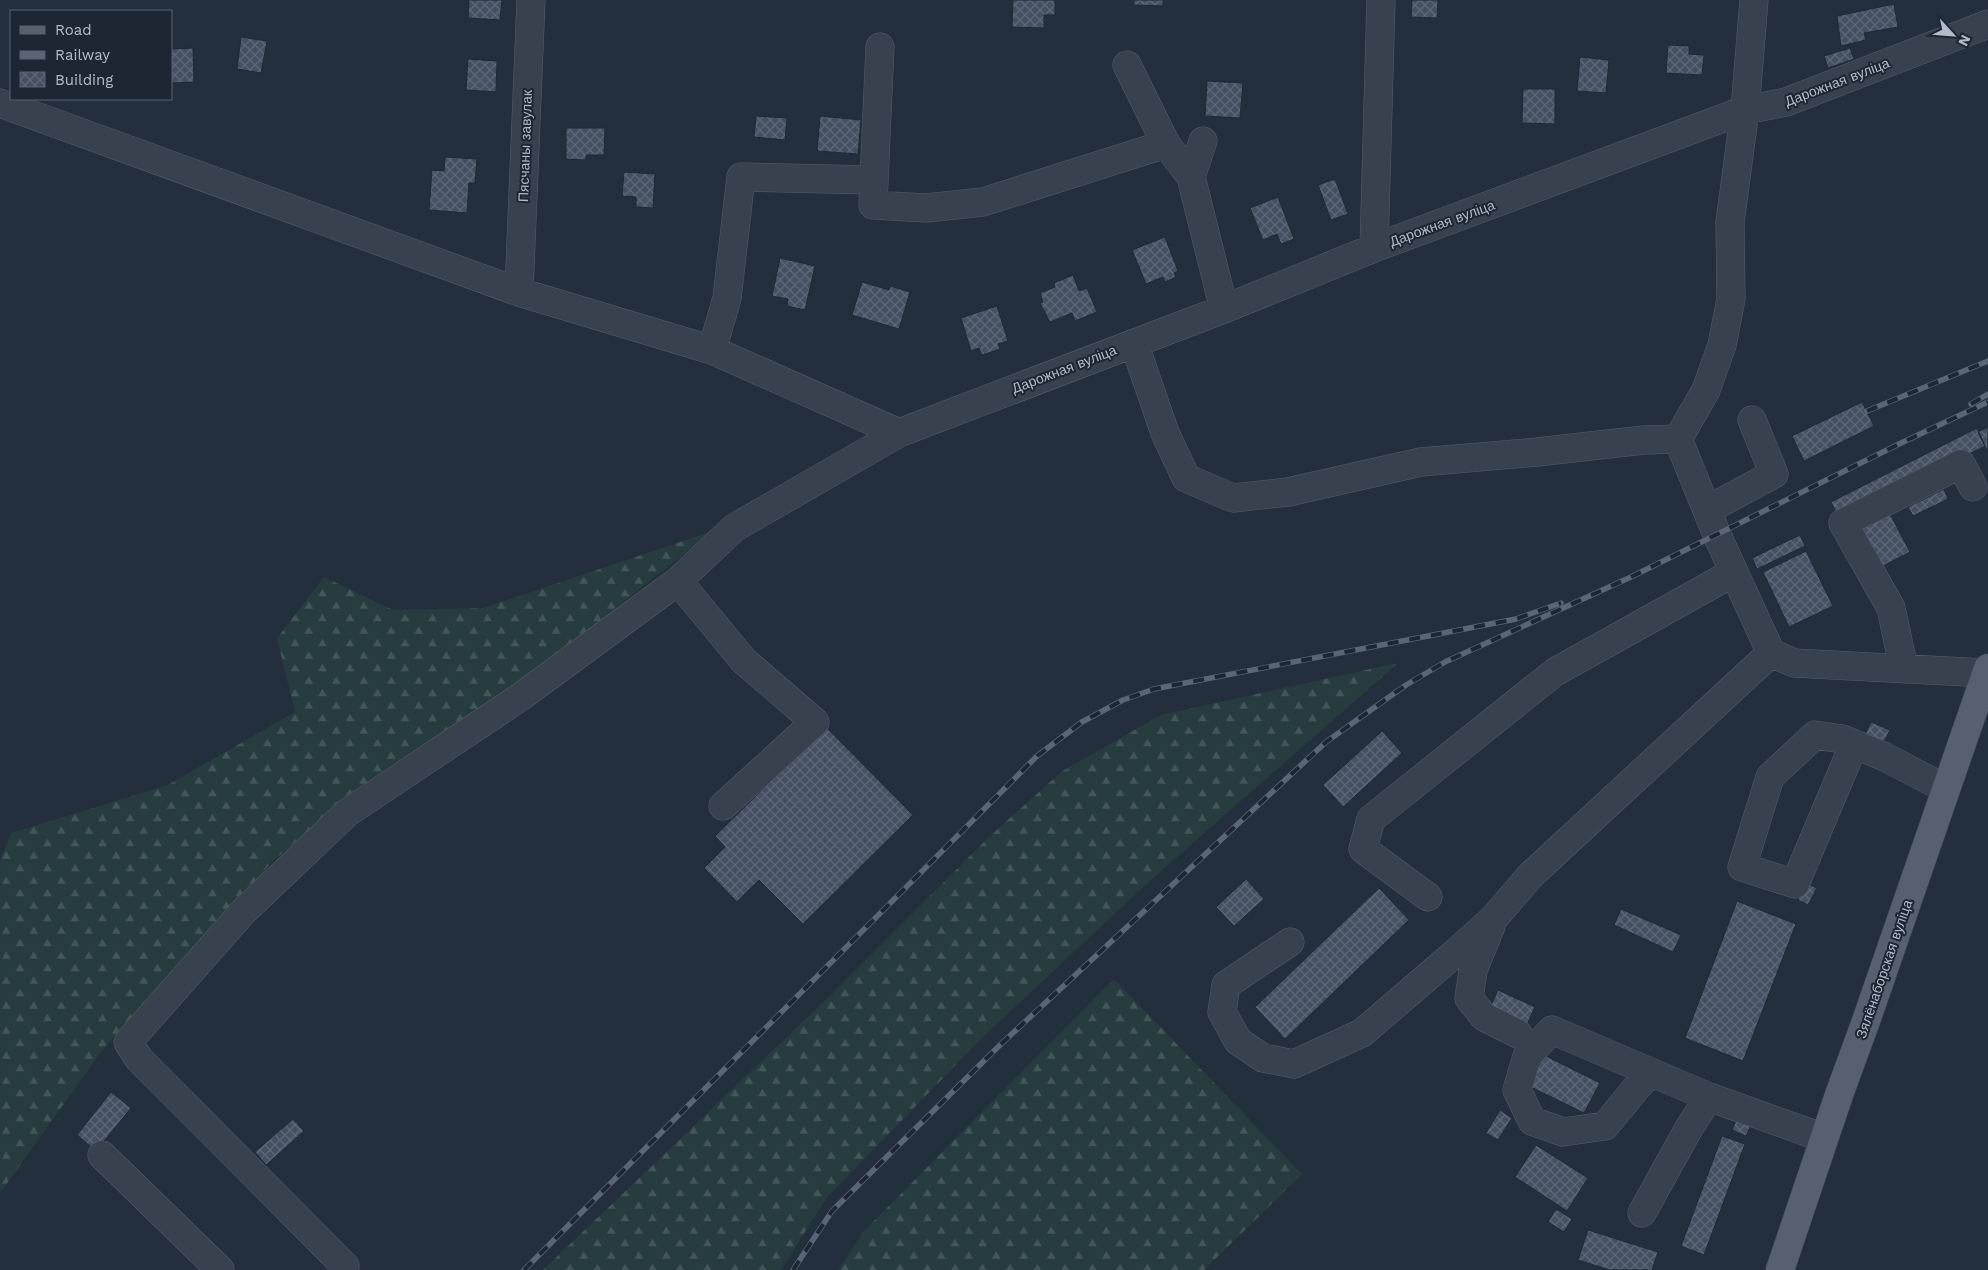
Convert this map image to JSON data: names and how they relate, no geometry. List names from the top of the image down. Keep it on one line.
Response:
{"streets":{"main road":["Зялёнаборская вуліца"],"street":["Дарожная вуліца","Пясчаны завулак"]},"legend":["Road","Railway","Building"],"north":"bottom right"}
